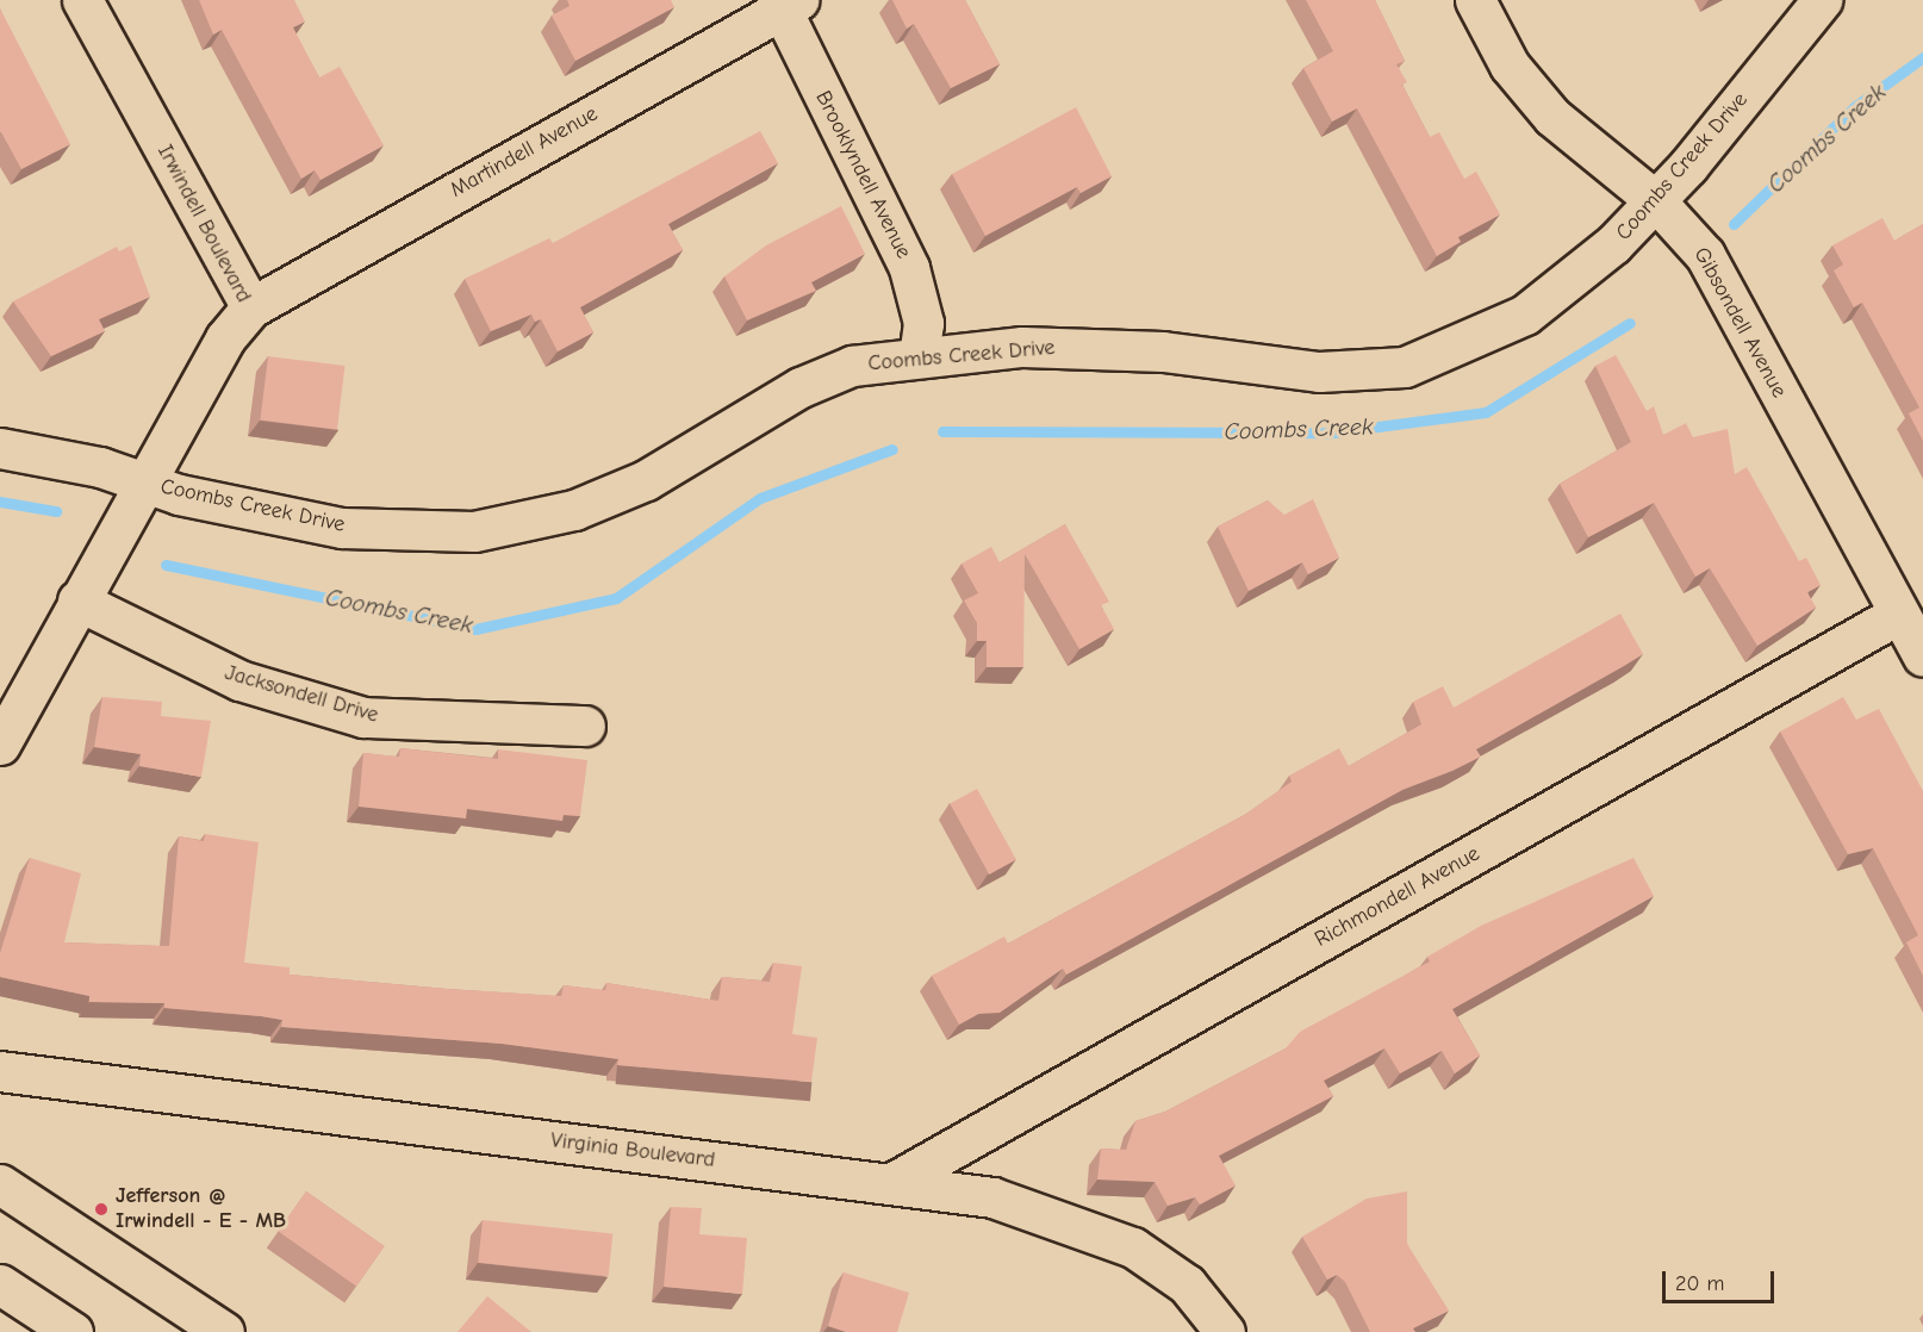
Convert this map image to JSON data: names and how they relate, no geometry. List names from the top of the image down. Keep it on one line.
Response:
{"streets":{"street":["Martindell Avenue","Coombs Creek Drive","Brooklyndell Avenue","Irwindell Boulevard","Gibsondell Avenue","Jacksondell Drive","Richmondell Avenue","Virginia Boulevard"]},"crossings":[["Martindell Avenue","Brooklyndell Avenue"],["Martindell Avenue","Irwindell Boulevard"],["Coombs Creek Drive","Brooklyndell Avenue"],["Coombs Creek Drive","Irwindell Boulevard"],["Coombs Creek Drive","Gibsondell Avenue"],["Irwindell Boulevard","Jacksondell Drive"],["Gibsondell Avenue","Richmondell Avenue"],["Richmondell Avenue","Virginia Boulevard"]],"water":["Coombs Creek"],"places":["Jefferson @ Irwindell - E - MB"],"scale_bar":"20 m"}
